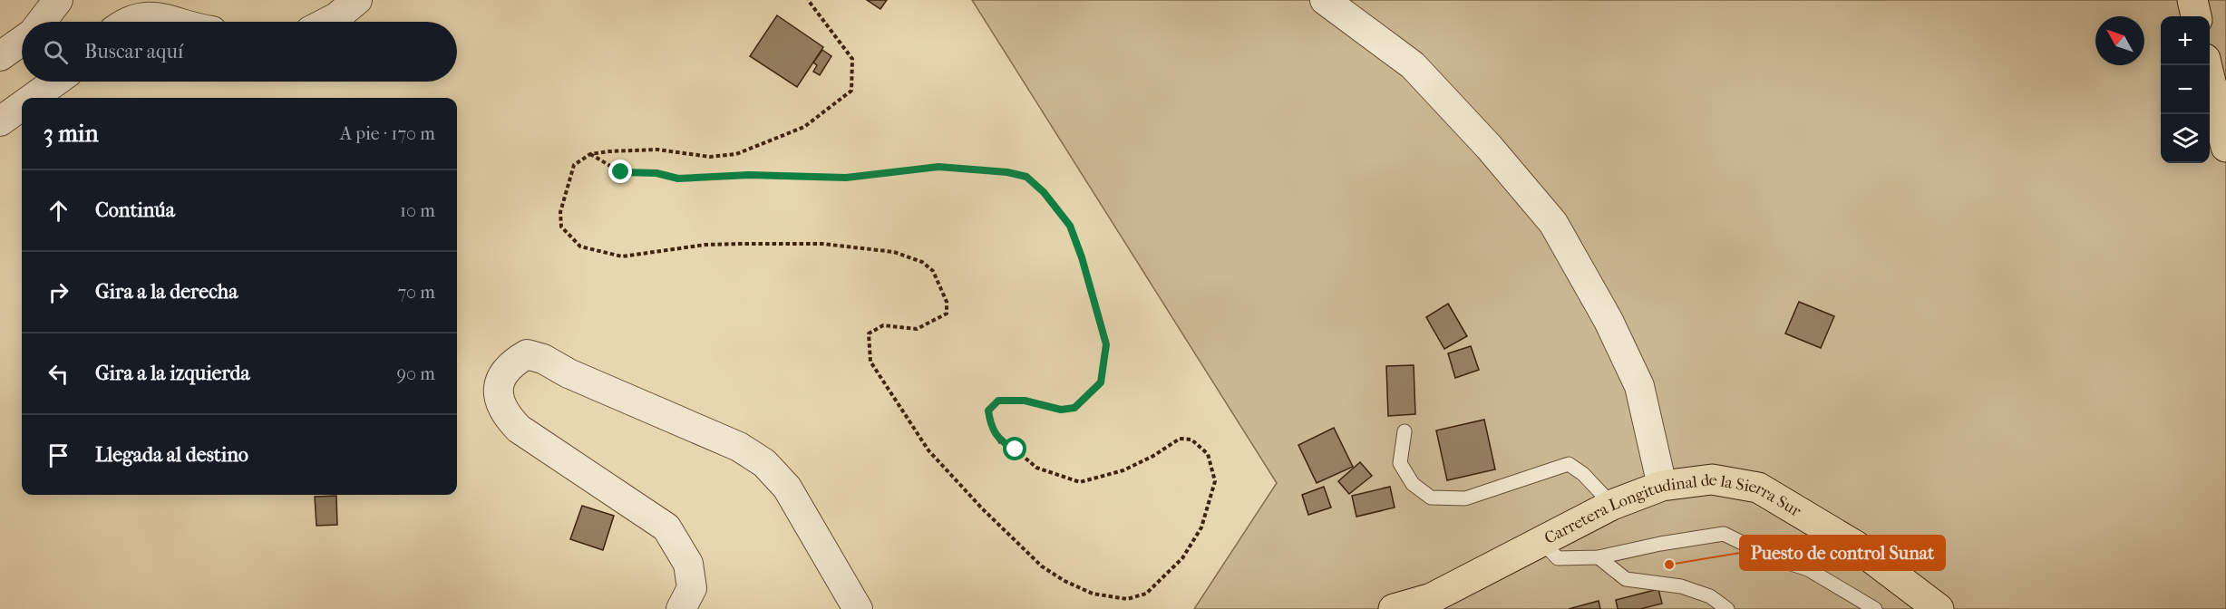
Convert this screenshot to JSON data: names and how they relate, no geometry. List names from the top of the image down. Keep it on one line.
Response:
{"streets":{"highway":["Carretera Longitudinal de la Sierra Sur"]},"places":["Puesto de control Sunat"],"north":"top left","page":{"map_buttons":["+","−"],"search":"Buscar aquí","heading":["3 min","A pie · 170 m"],"list":[["Continúa","10 m"],["Gira a la derecha","70 m"],["Gira a la izquierda","90 m"],"Llegada al destino"]}}
